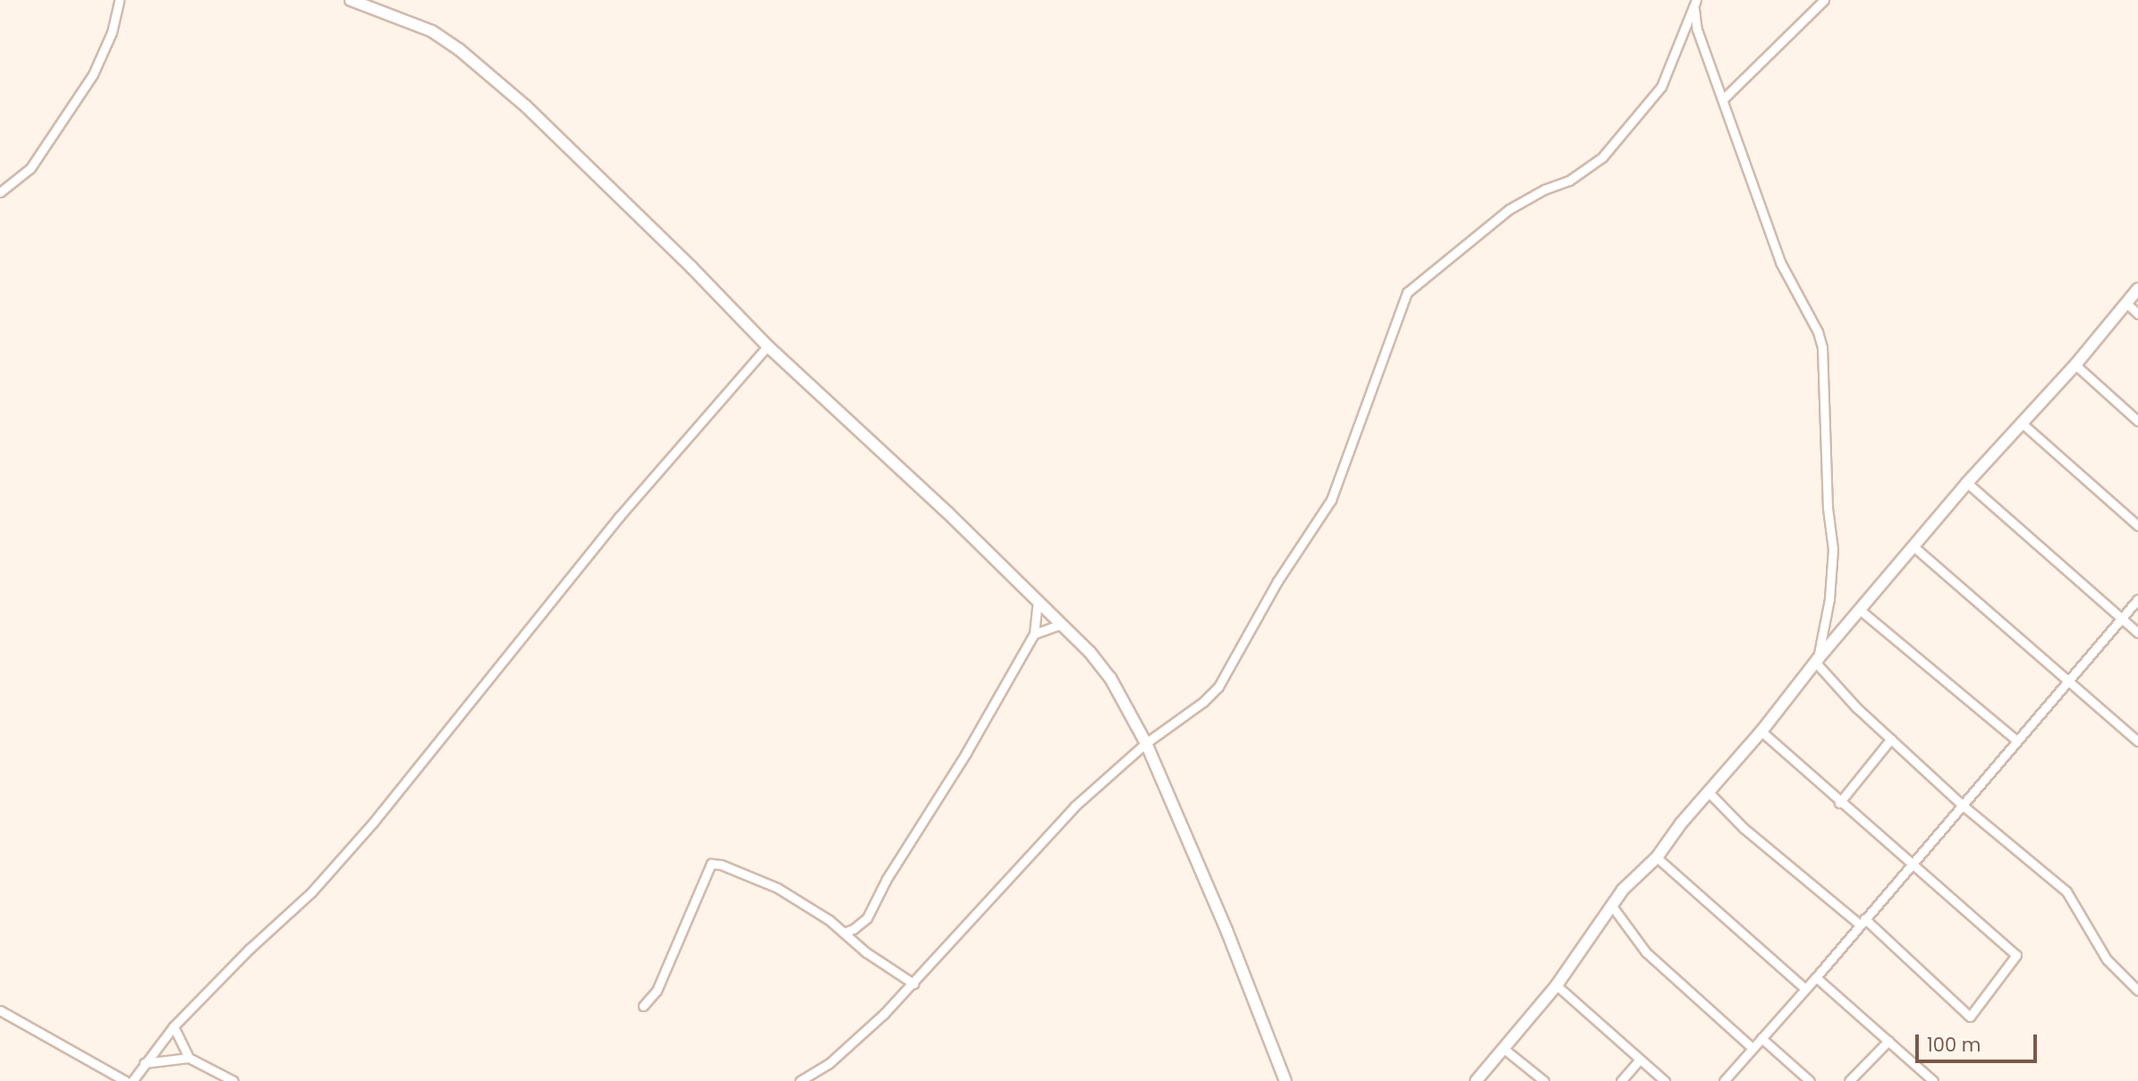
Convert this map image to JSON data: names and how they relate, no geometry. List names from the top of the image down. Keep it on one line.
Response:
{"scale_bar":"100 m"}
